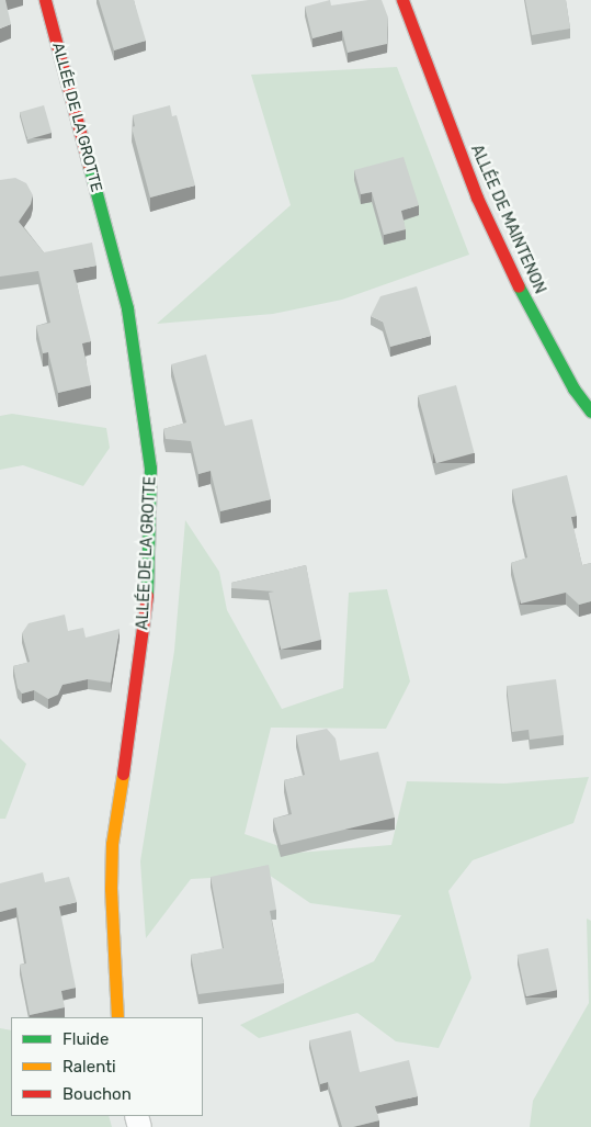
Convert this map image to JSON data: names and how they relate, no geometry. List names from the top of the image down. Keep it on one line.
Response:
{"streets":{"street":["ALLÉE DE LA GROTTE","ALLÉE DE MAINTENON"]},"legend":["Fluide","Ralenti","Bouchon"]}
